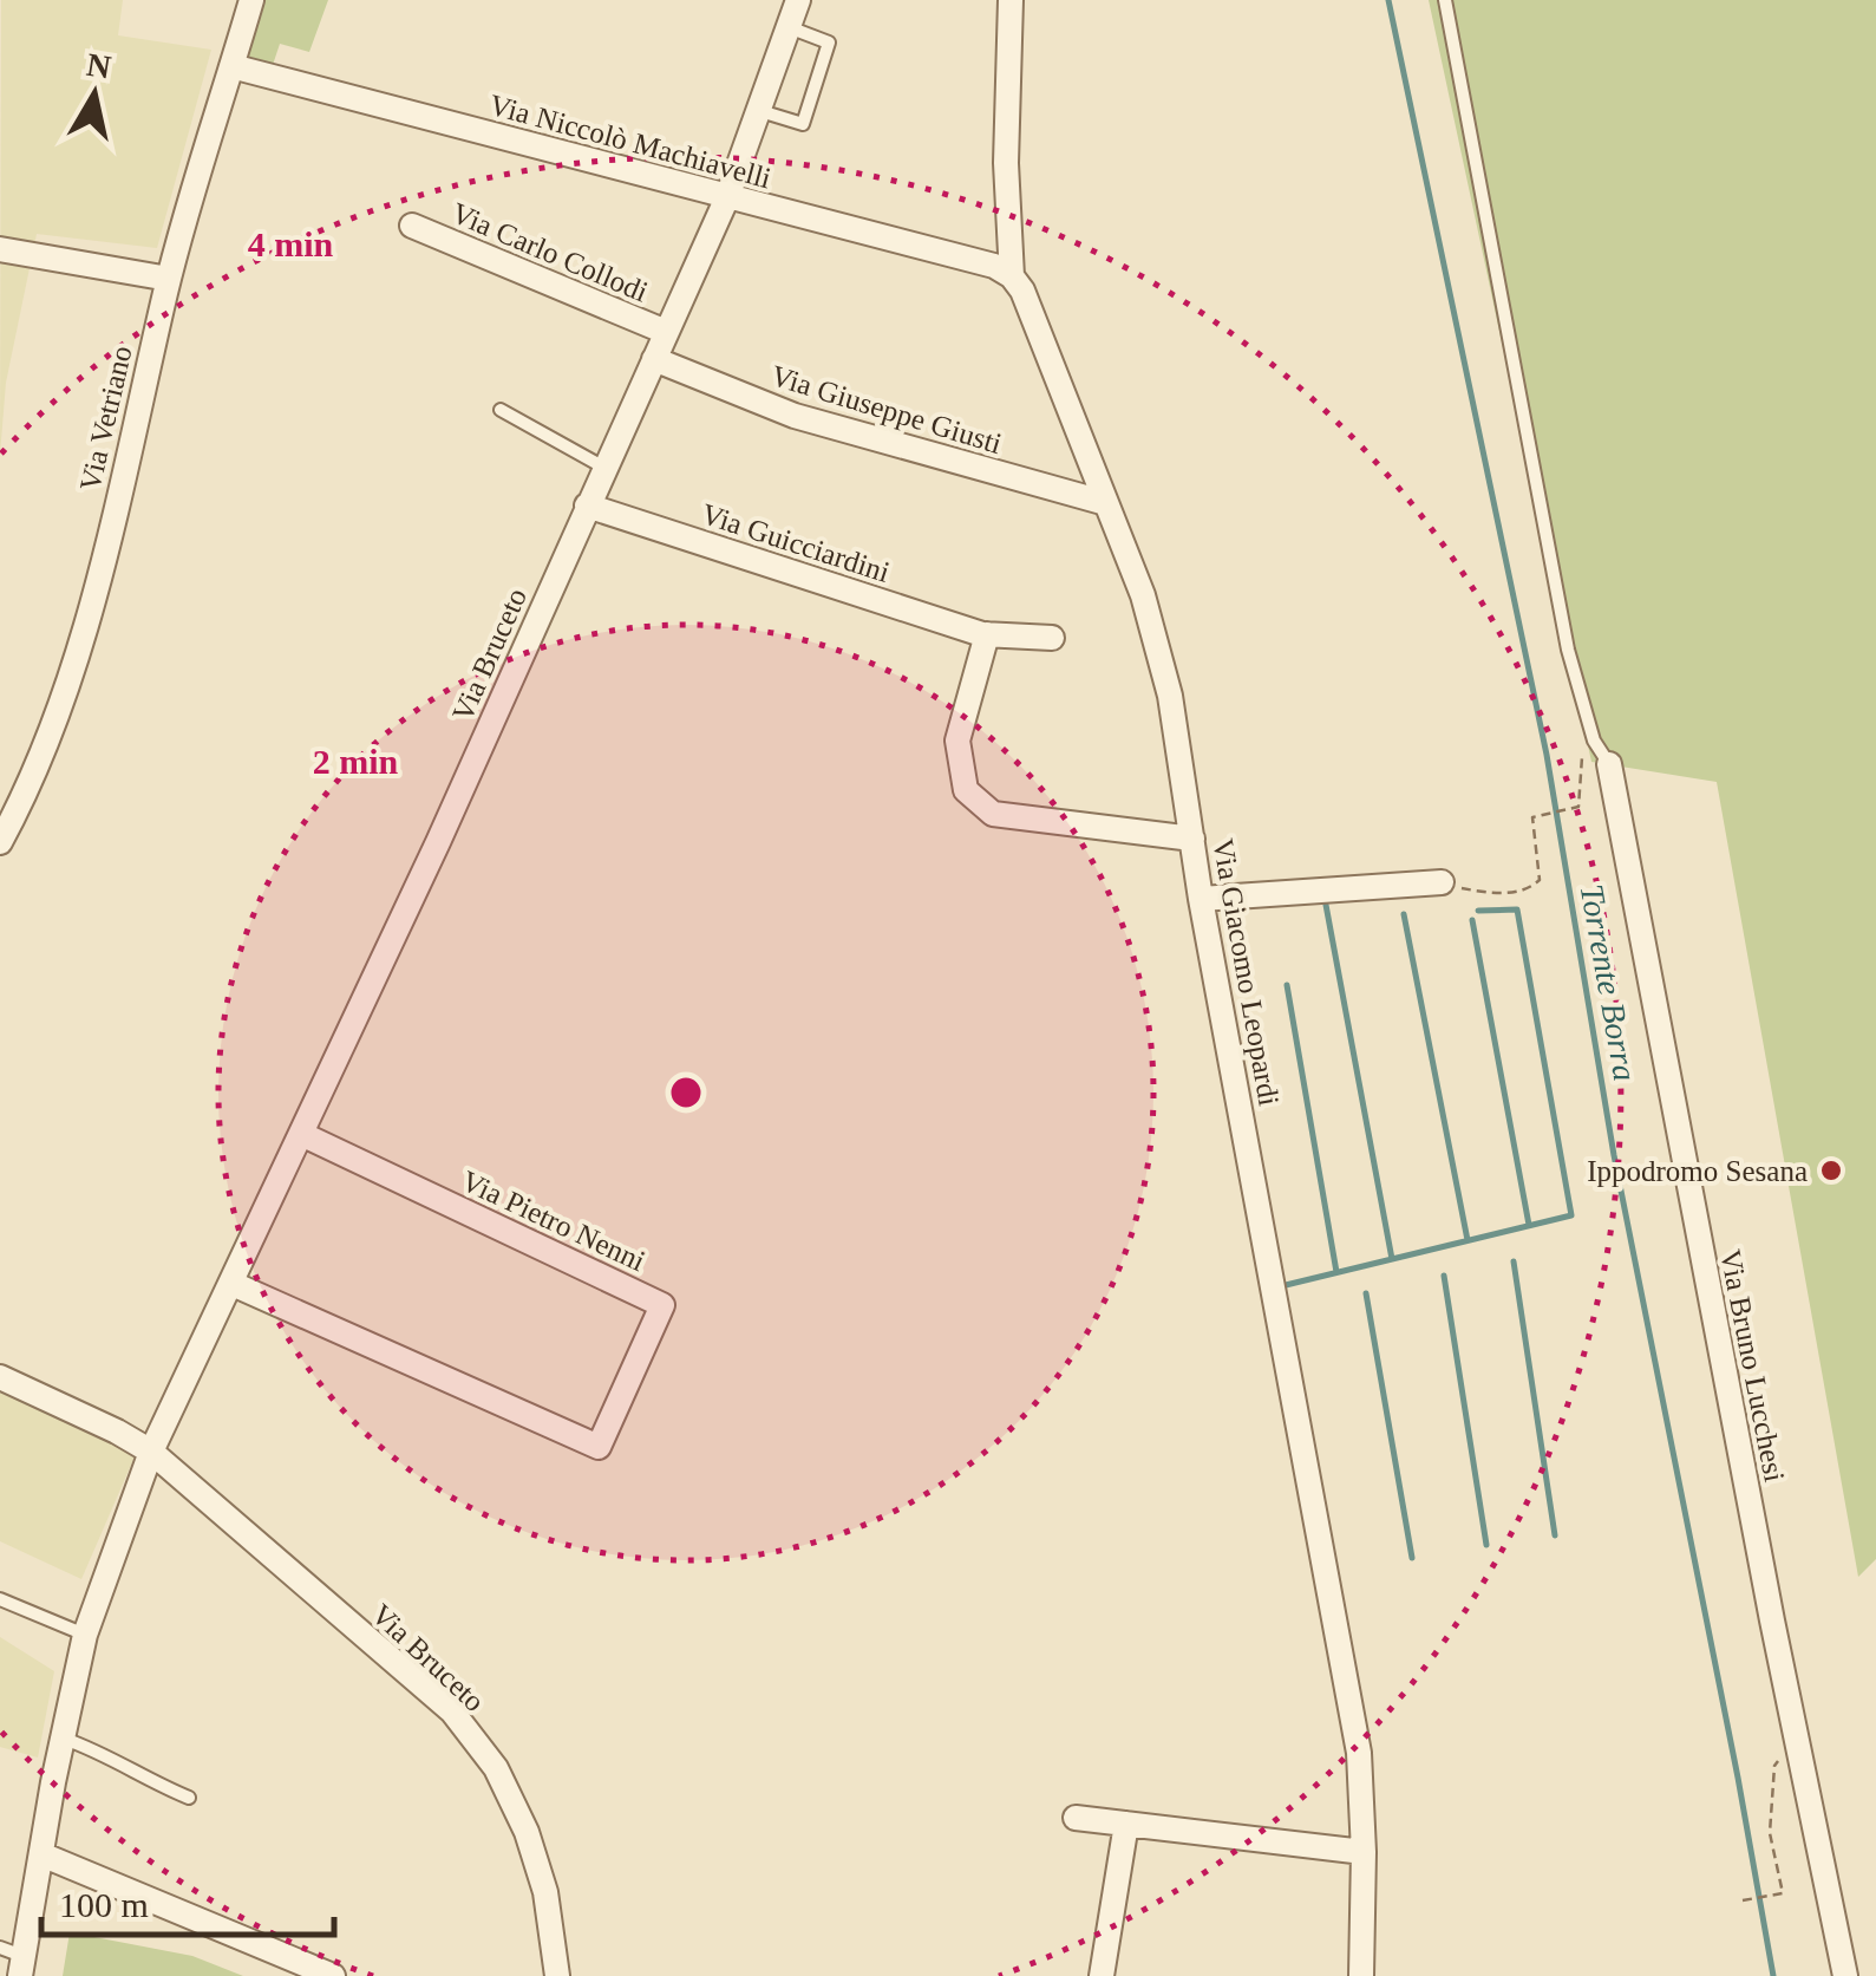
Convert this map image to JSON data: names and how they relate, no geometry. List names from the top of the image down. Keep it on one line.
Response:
{"streets":{"street":["Via Niccolò Machiavelli","Via Carlo Collodi","Via Giuseppe Giusti","Via Vetriano","Via Guicciardini","Via Bruceto","Via Giacomo Leopardi","Via Pietro Nenni","Via Bruno Lucchesi"]},"crossings":[["Via Niccolò Machiavelli","Via Vetriano"],["Via Niccolò Machiavelli","Via Bruceto"],["Via Niccolò Machiavelli","Via Giacomo Leopardi"],["Via Carlo Collodi","Via Bruceto"],["Via Giuseppe Giusti","Via Bruceto"],["Via Giuseppe Giusti","Via Giacomo Leopardi"],["Via Guicciardini","Via Bruceto"],["Via Bruceto","Via Pietro Nenni"]],"water":["Torrente Borra"],"places":["Ippodromo Sesana"],"scale_bar":"100 m","north":"top","rings":["4 min","2 min"]}
